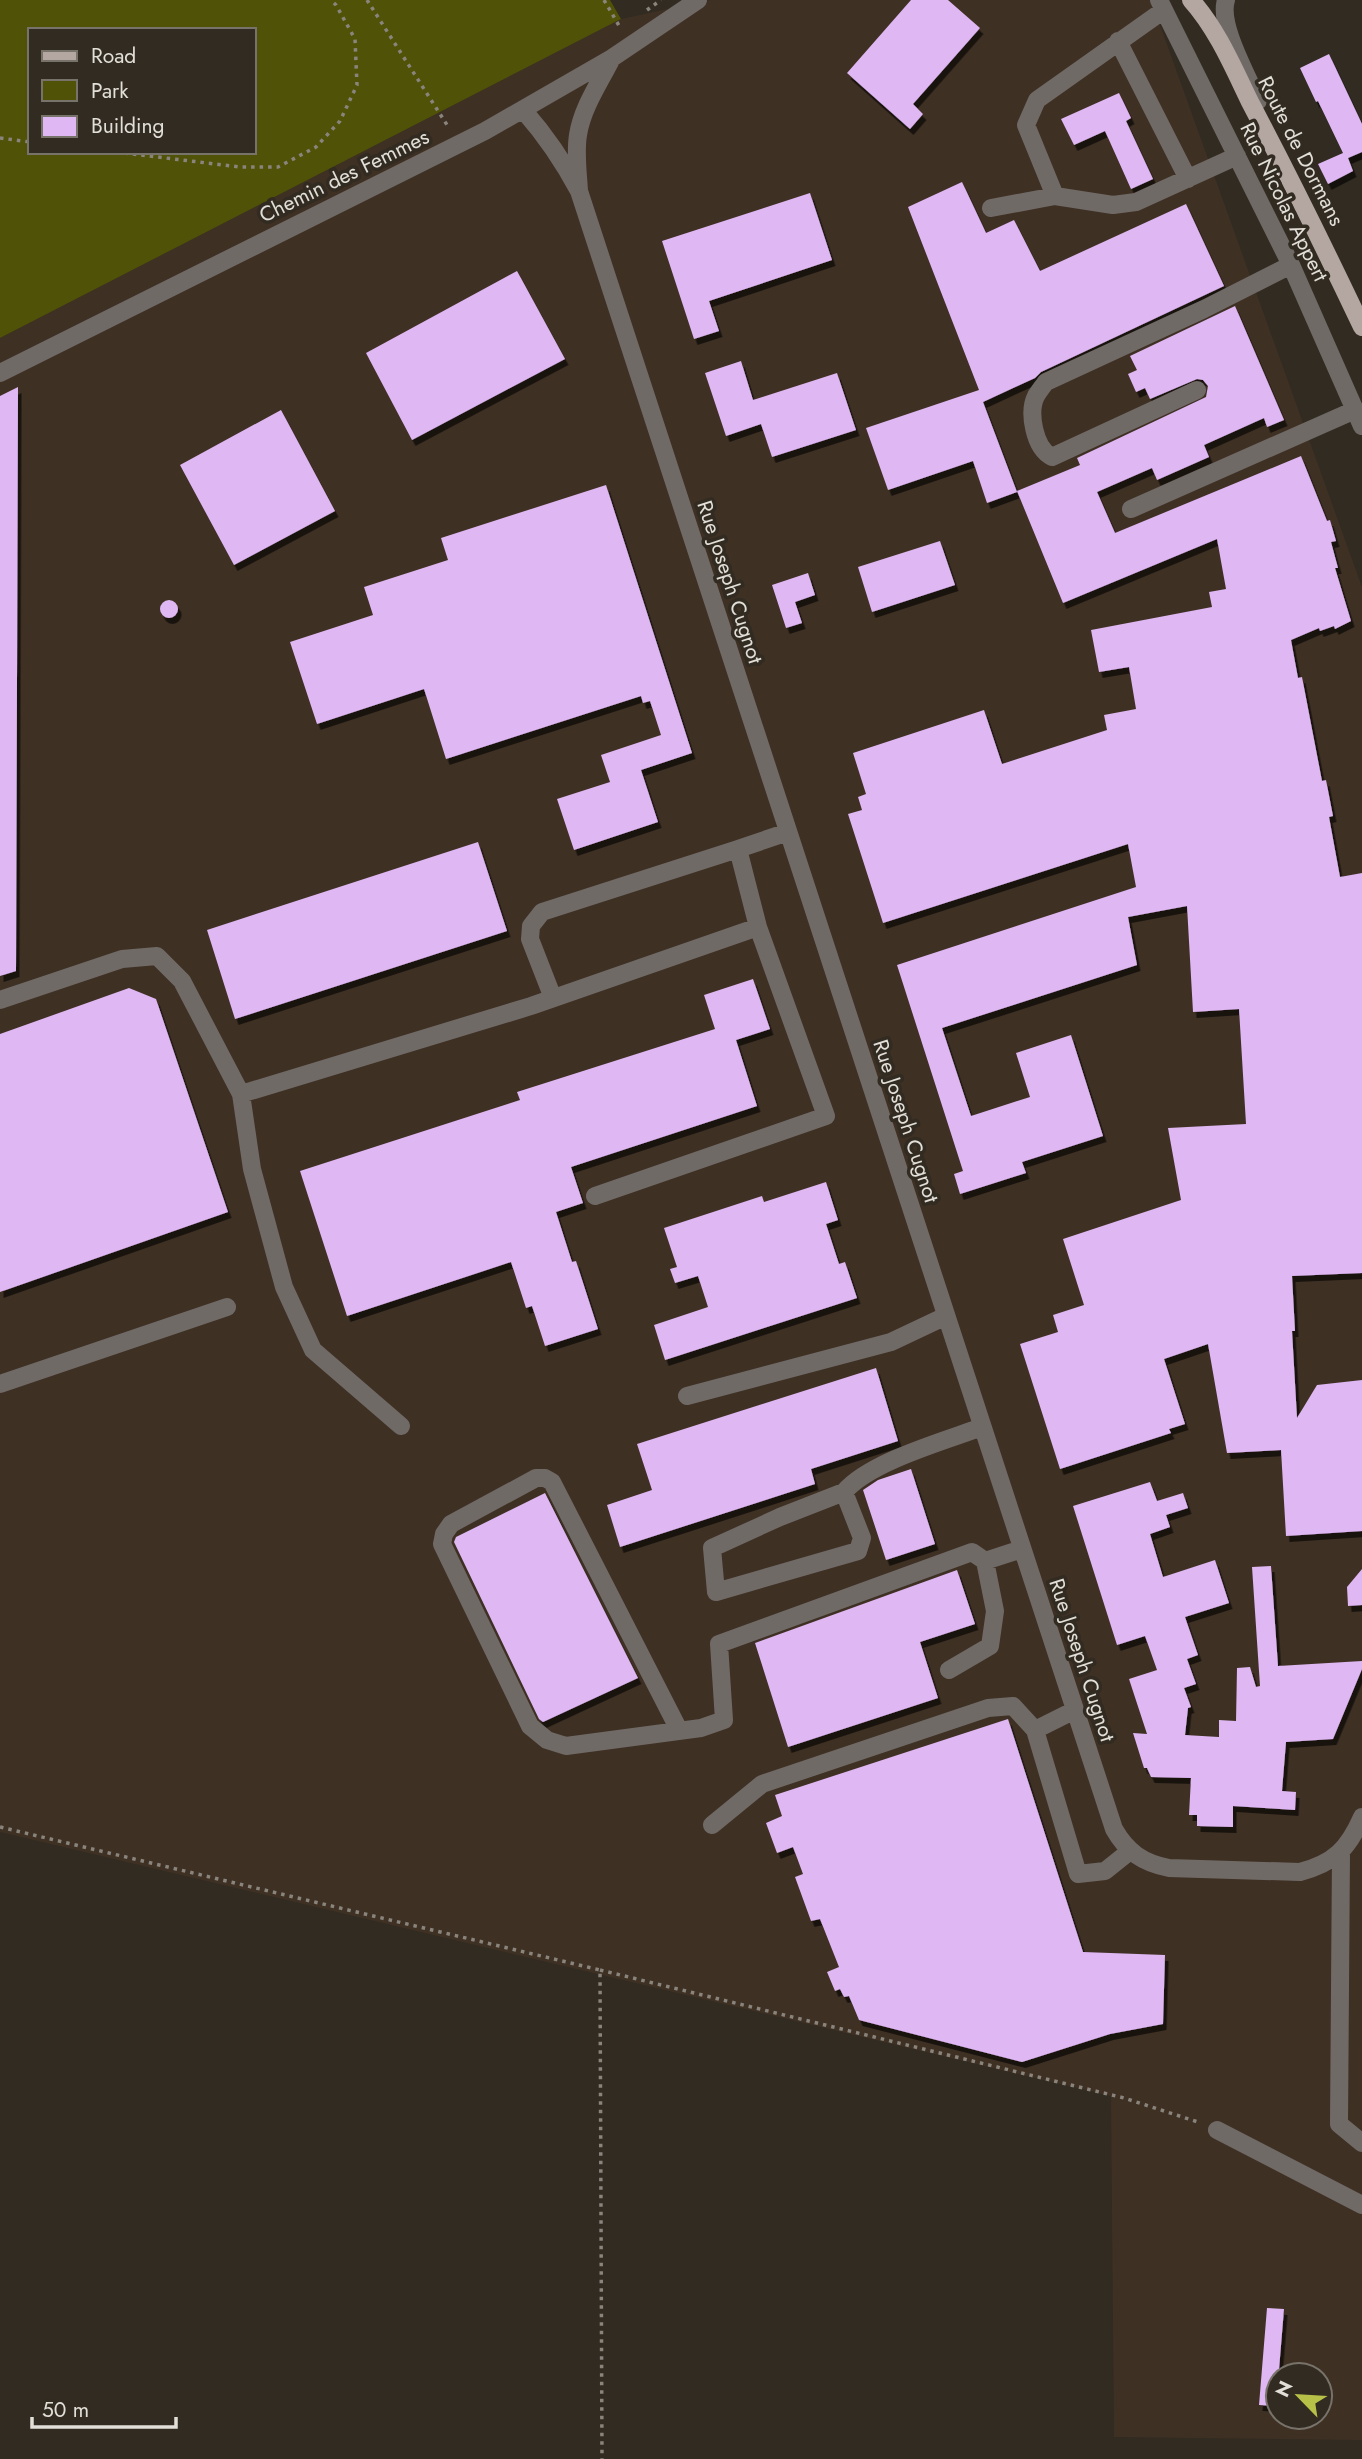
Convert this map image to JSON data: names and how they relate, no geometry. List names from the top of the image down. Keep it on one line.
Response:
{"streets":{"main road":["Route de Dormans"],"street":["Chemin des Femmes","Rue Nicolas Appert","Rue Joseph Cugnot"]},"crossings":[["Chemin des Femmes","Rue Joseph Cugnot"]],"legend":["Road","Park","Building"],"scale_bar":"50 m","north":"top left"}
